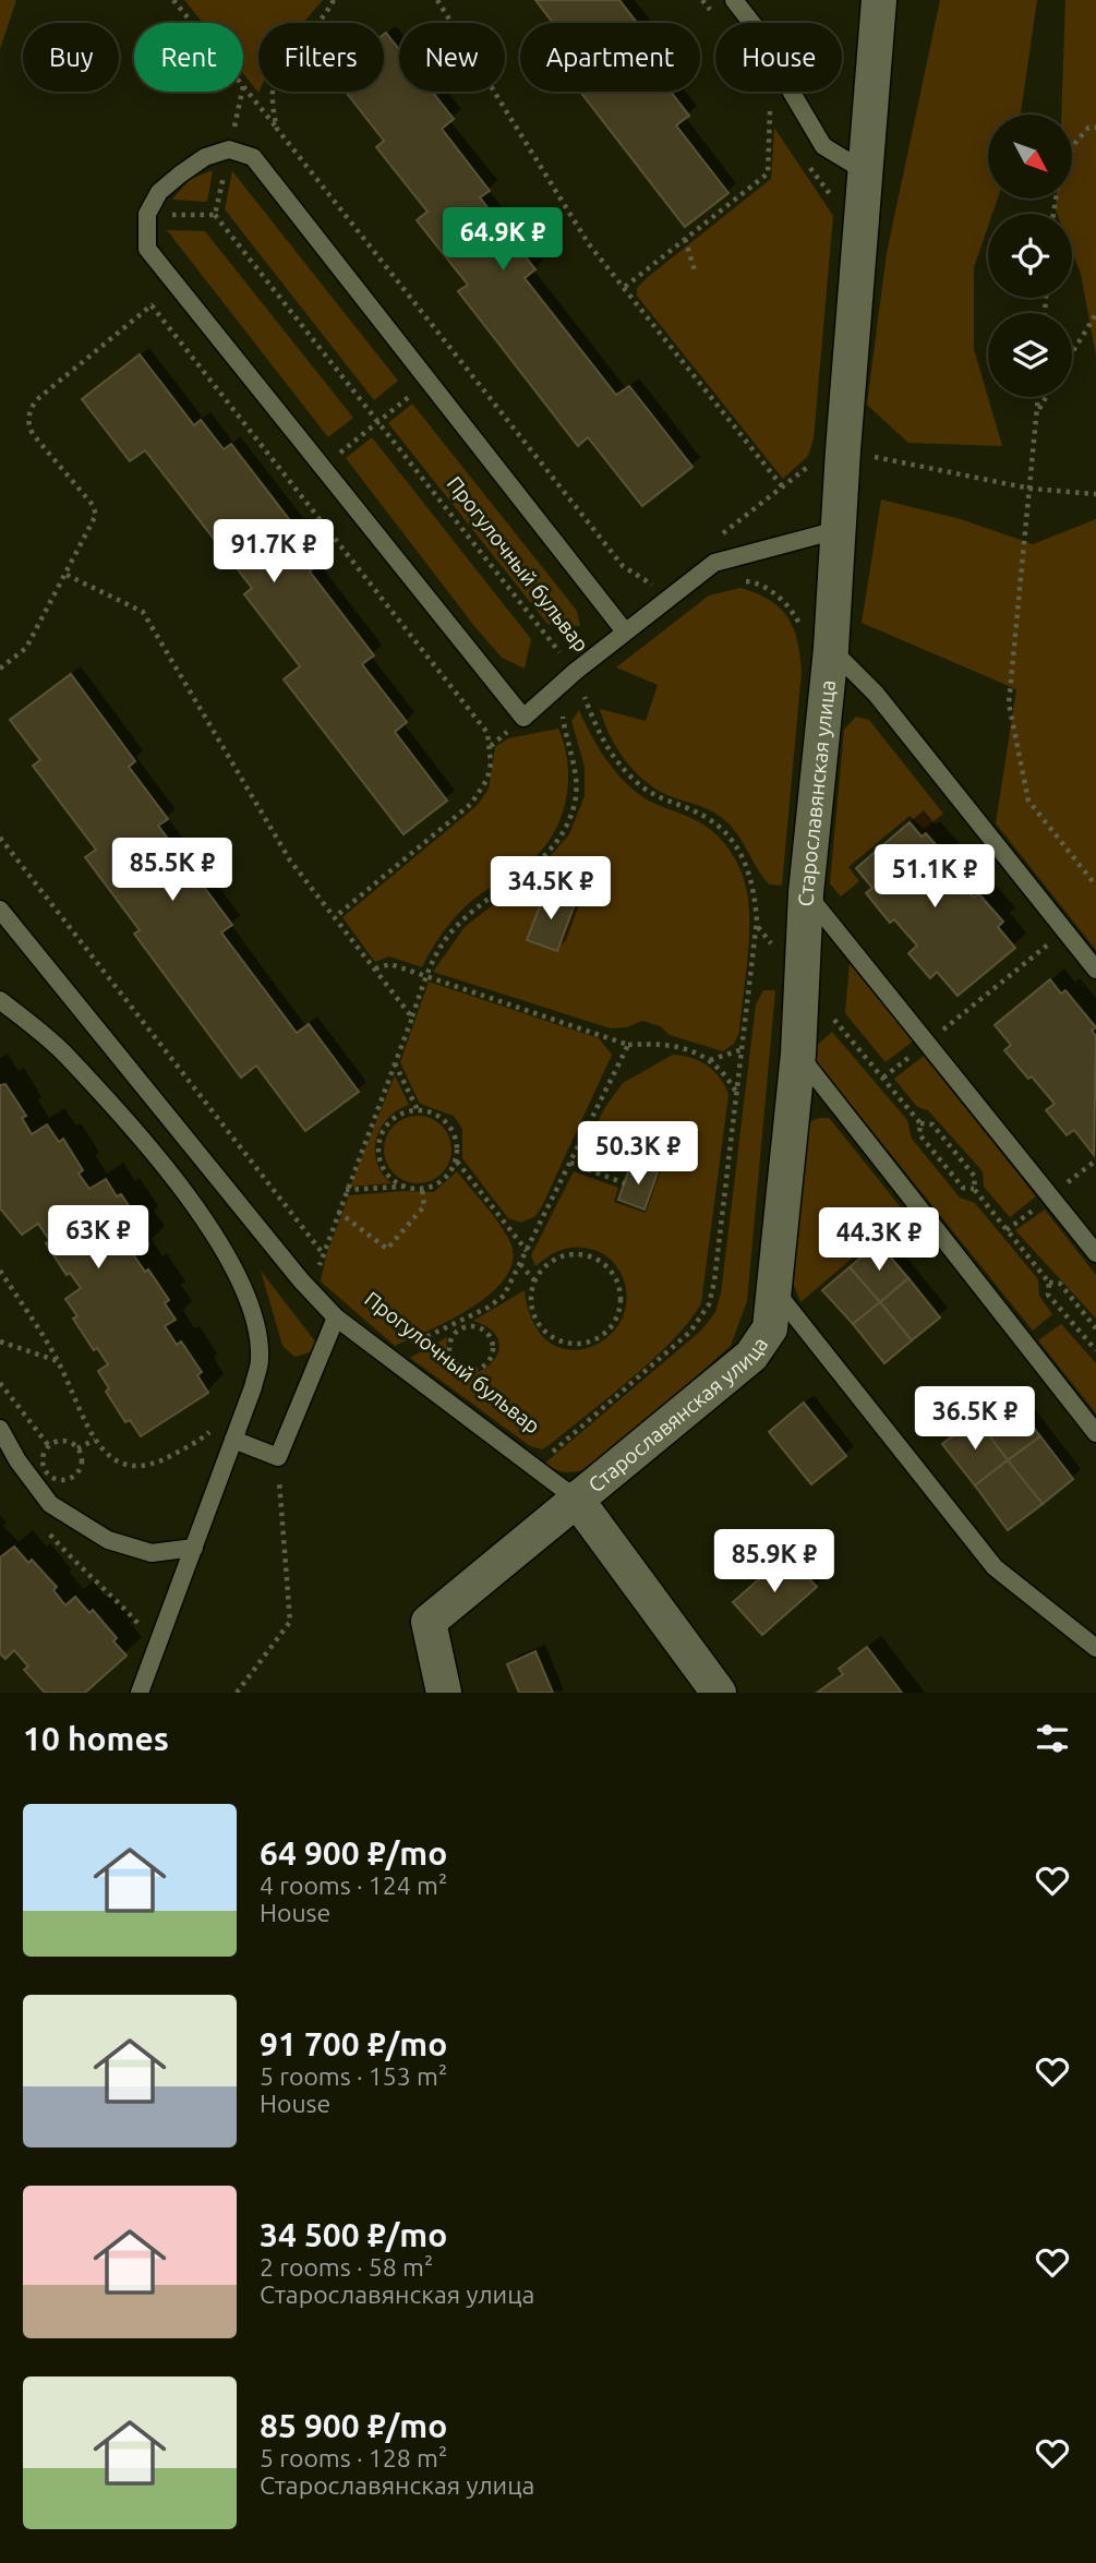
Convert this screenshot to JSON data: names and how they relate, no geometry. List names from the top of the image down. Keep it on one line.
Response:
{"streets":{"street":["Старославянская улица"],"path":["Прогулочный бульвар"]},"north":"bottom right","page":{"chip":["Buy","Rent","Filters","New","Apartment","House"],"price":["64.9K ₽","91.7K ₽","85.5K ₽","51.1K ₽","34.5K ₽","50.3K ₽","63K ₽","44.3K ₽","36.5K ₽","85.9K ₽"],"heading":"10 homes","list":[{"name":"64 900 ₽/mo","note":"4 rooms · 124 m² · House"},{"name":"91 700 ₽/mo","note":"5 rooms · 153 m² · House"},{"name":"34 500 ₽/mo","note":"2 rooms · 58 m² · Старославянская улица"},{"name":"85 900 ₽/mo","note":"5 rooms · 128 m² · Старославянская улица"}]}}
